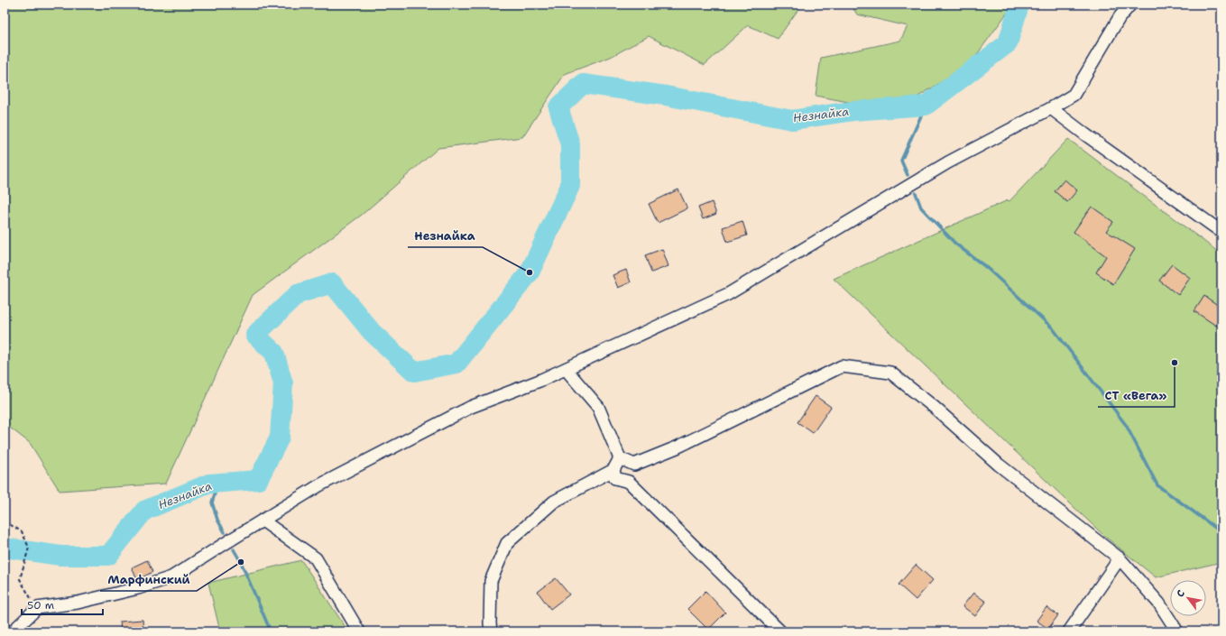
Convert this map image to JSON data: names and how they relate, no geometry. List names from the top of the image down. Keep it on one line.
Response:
{"water":["Незнайка"],"places":["Незнайка","СТ «Вега»","Марфинский"],"scale_bar":"50 m","north":"top left"}
